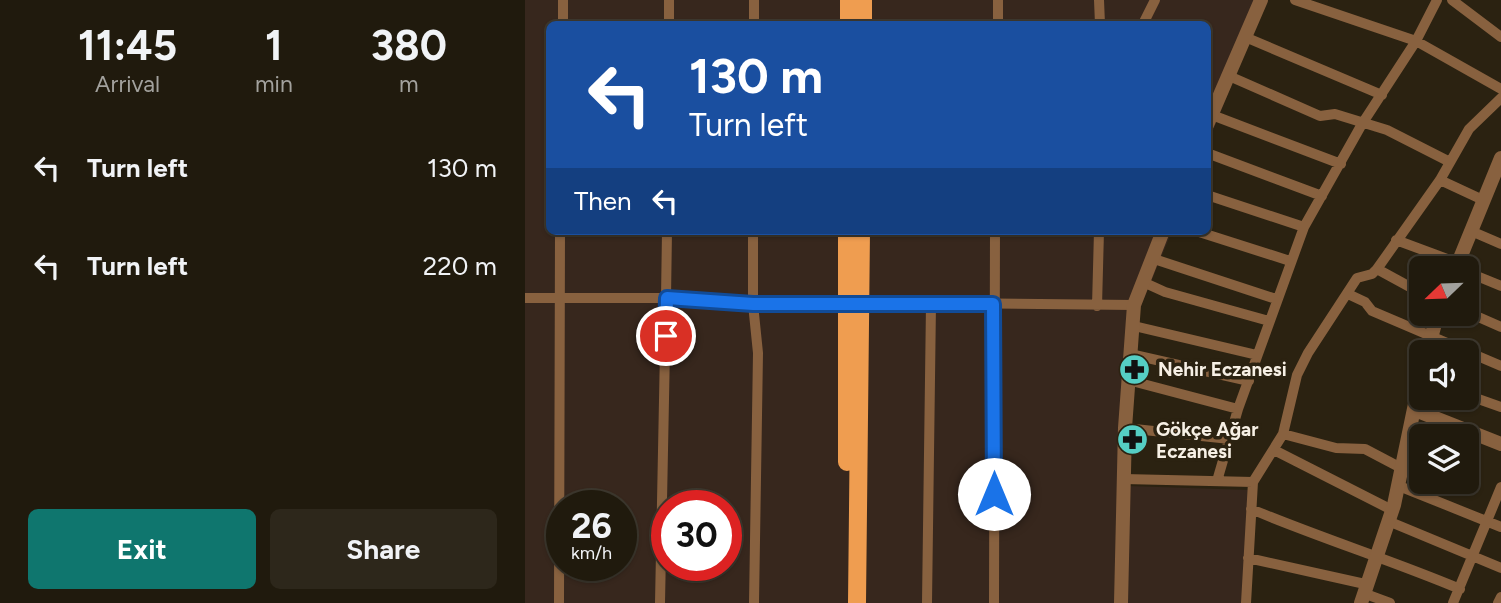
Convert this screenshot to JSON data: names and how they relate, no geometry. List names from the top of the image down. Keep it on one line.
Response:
{"places":{"pharmacy":["Nehir Eczanesi","Gökçe Ağar Eczanesi"]},"north":"bottom left","page":{"eta":["11:45","Arrival","1","min","380","m"],"turn":["130 m","Turn left"],"list":[{"name":"Turn left","value":"130 m"},{"name":"Turn left","value":"220 m"}],"then":"Then","speed":"26 km/h","limit":"30","buttons":["Exit","Share"]}}
